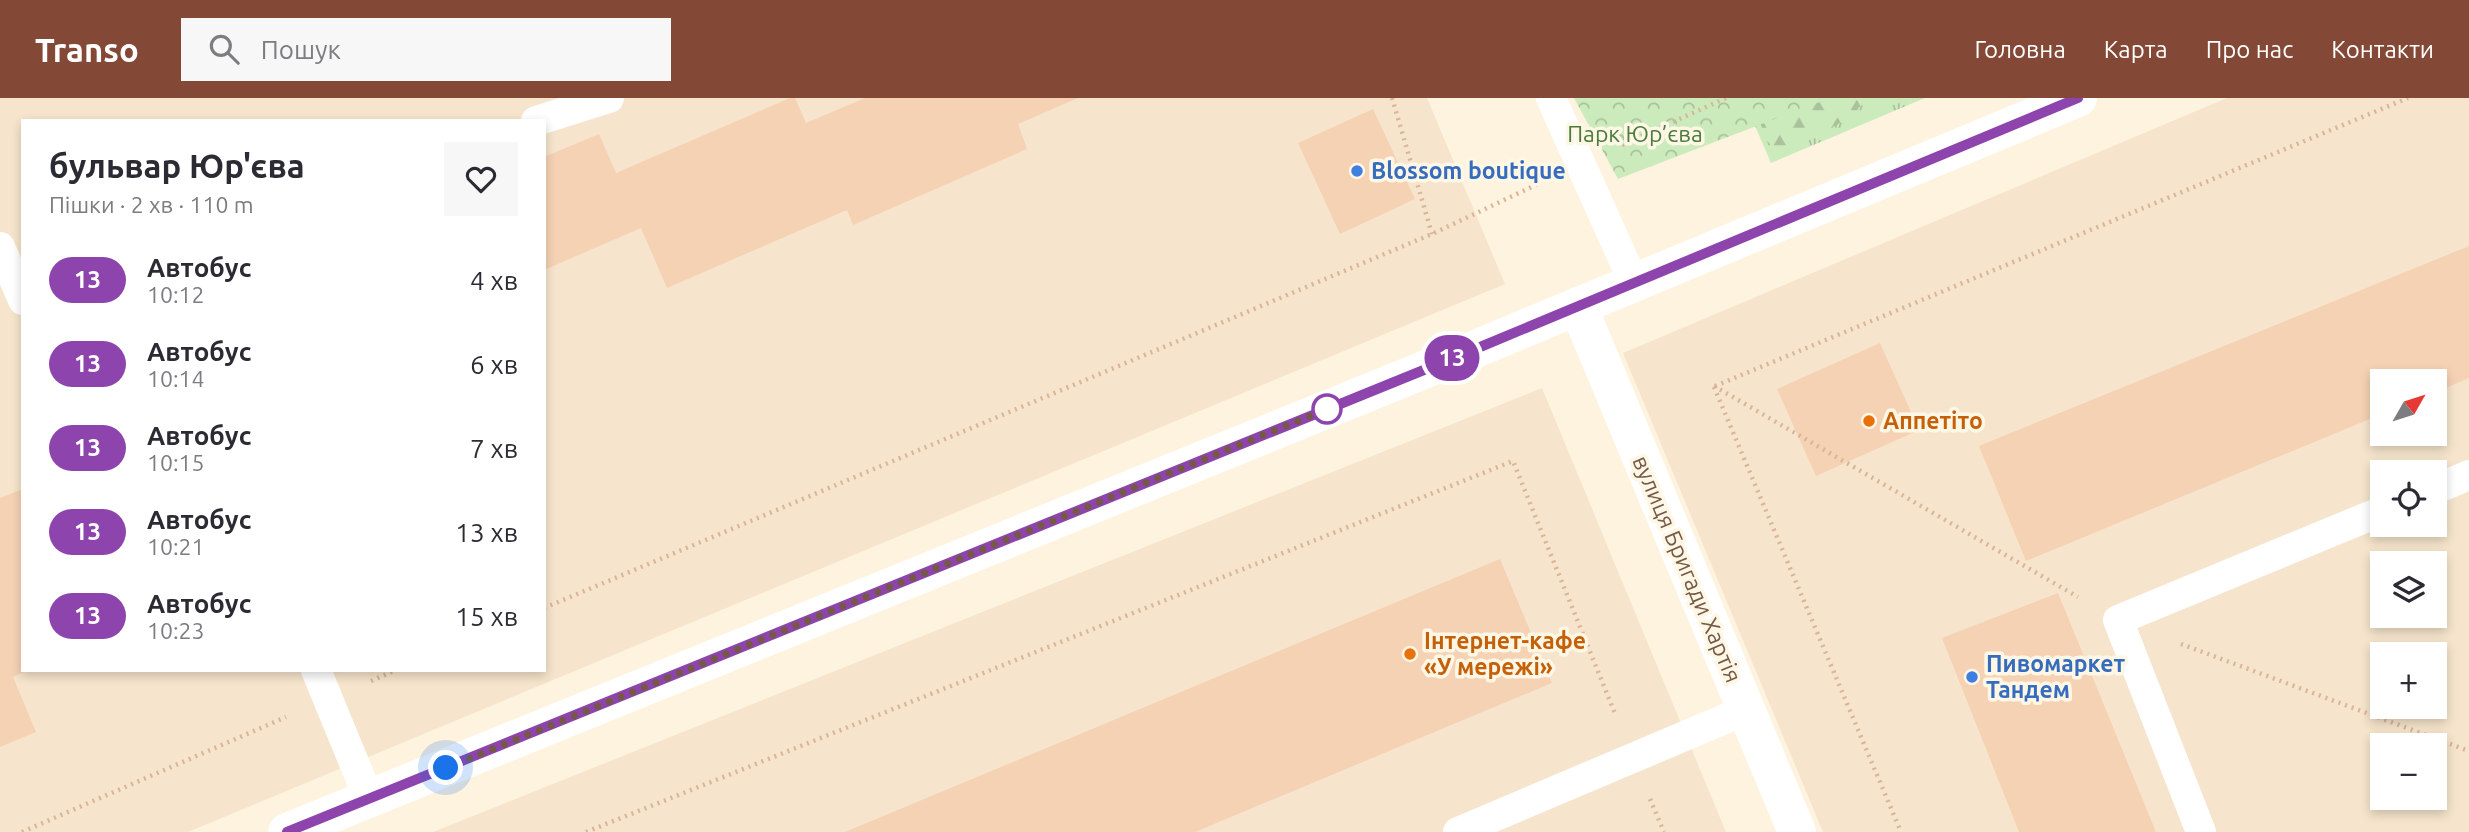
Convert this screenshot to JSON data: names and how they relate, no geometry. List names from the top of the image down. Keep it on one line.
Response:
{"streets":{"street":["вулиця Бригади Хартія"]},"parks":["Парк Юр’єва"],"places":["Blossom boutique","Аппетіто","Інтернет-кафе «У мережі»","Пивомаркет Тандем"],"lines":["bus line 13"],"north":"top right","page":{"header":"Transo","search":"Пошук","nav":["Головна","Карта","Про нас","Контакти"],"on_map":"13","heading":["бульвар Юр'єва","Пішки · 2 хв · 110 m"],"list":[{"mark":"13","name":"Автобус","note":"10:12","value":"4 хв"},{"mark":"13","name":"Автобус","note":"10:14","value":"6 хв"},{"mark":"13","name":"Автобус","note":"10:15","value":"7 хв"},{"mark":"13","name":"Автобус","note":"10:21","value":"13 хв"},{"mark":"13","name":"Автобус","note":"10:23","value":"15 хв"}],"map_buttons":["+","−"]}}
